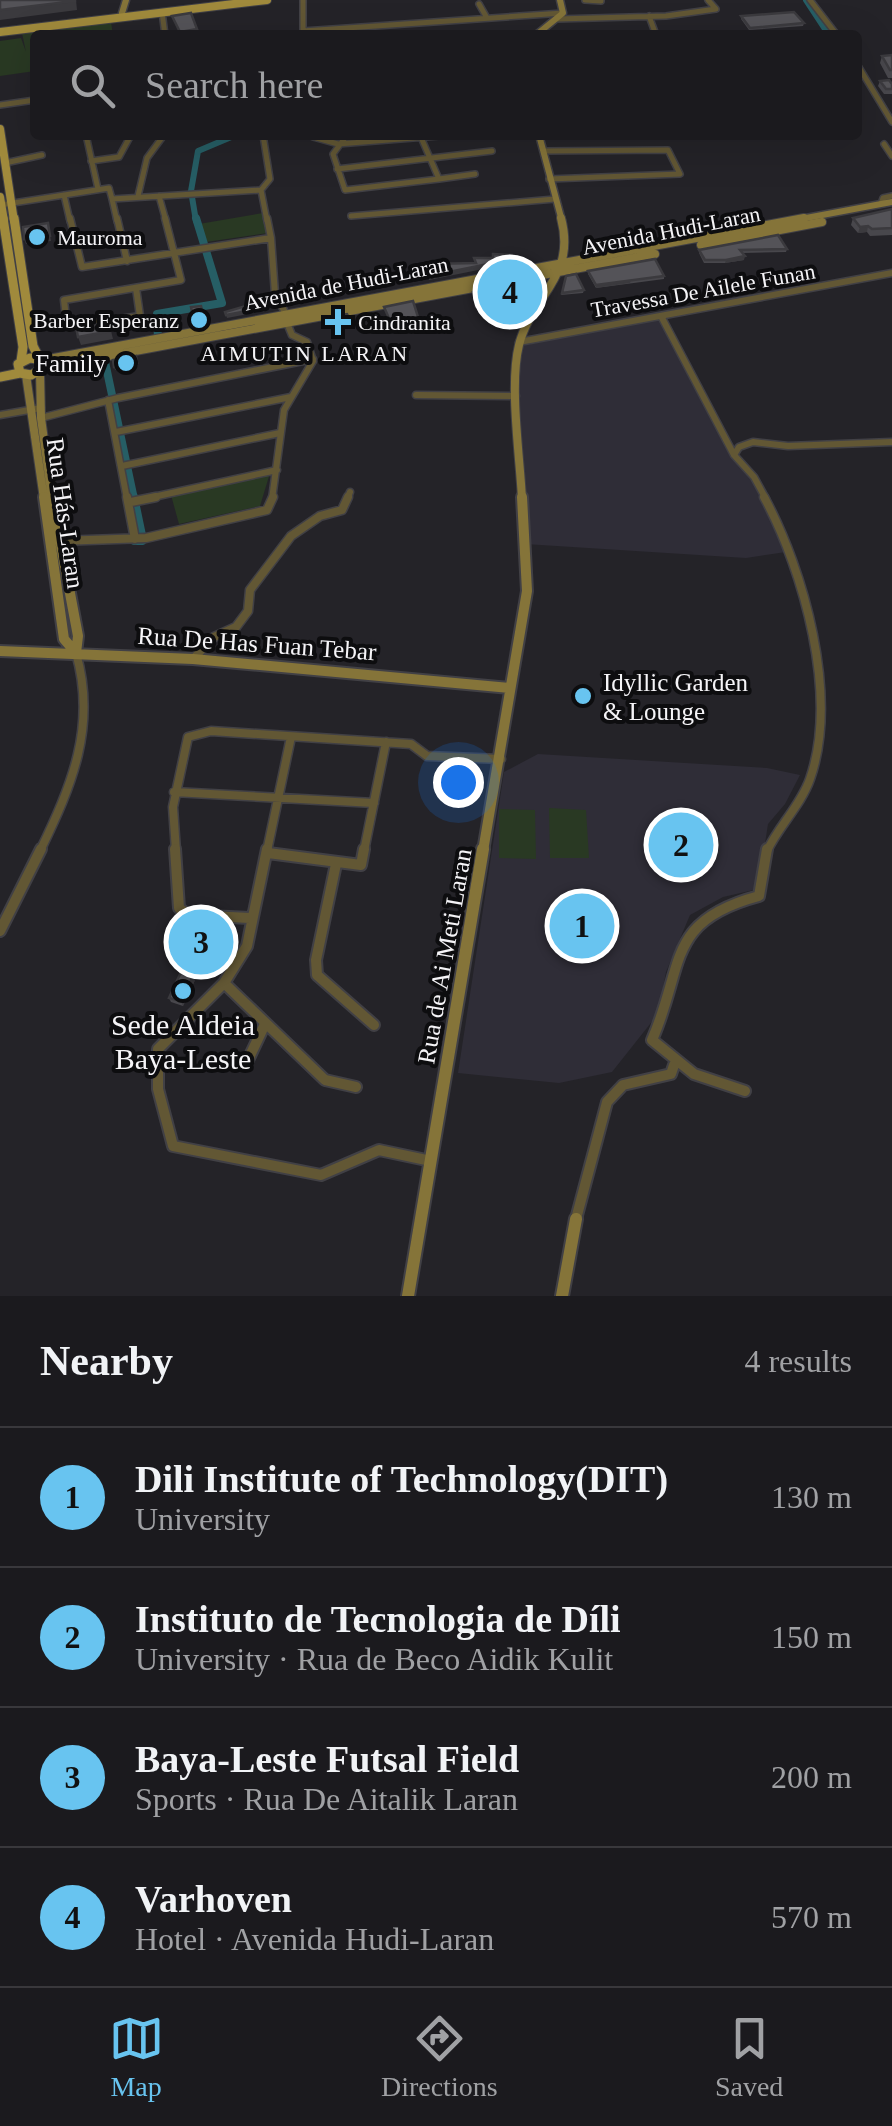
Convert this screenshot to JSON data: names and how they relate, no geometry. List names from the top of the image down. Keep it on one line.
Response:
{"streets":{"main road":["Rua Hás-Laran"],"street":["Avenida Hudi-Laran","Avenida de Hudi-Laran","Travessa De Ailele Funan","Rua De Has Fuan Tebar","Rua de Ai Meti Laran"]},"crossings":[["Avenida Hudi-Laran","Avenida de Hudi-Laran"],["Avenida Hudi-Laran","Rua de Ai Meti Laran"],["Avenida de Hudi-Laran","Rua Hás-Laran"],["Travessa De Ailele Funan","Rua de Ai Meti Laran"],["Rua Hás-Laran","Rua De Has Fuan Tebar"],["Rua De Has Fuan Tebar","Rua de Ai Meti Laran"]],"districts":["AIMUTIN LARAN"],"places":{"other":["Mauroma","Barber Esperanz","Family","Idyllic Garden & Lounge","Sede Aldeia Baya-Leste"],"health":["Cindranita"]},"page":{"search":"Search here","pins":["4","2","1","3"],"heading":["Nearby","4 results"],"list":[{"mark":"1","name":"Dili Institute of Technology(DIT)","note":"University","value":"130 m"},{"mark":"2","name":"Instituto de Tecnologia de Díli","note":"University · Rua de Beco Aidik Kulit","value":"150 m"},{"mark":"3","name":"Baya-Leste Futsal Field","note":"Sports · Rua De Aitalik Laran","value":"200 m"},{"mark":"4","name":"Varhoven","note":"Hotel · Avenida Hudi-Laran","value":"570 m"}],"nav":["Map","Directions","Saved"]}}
